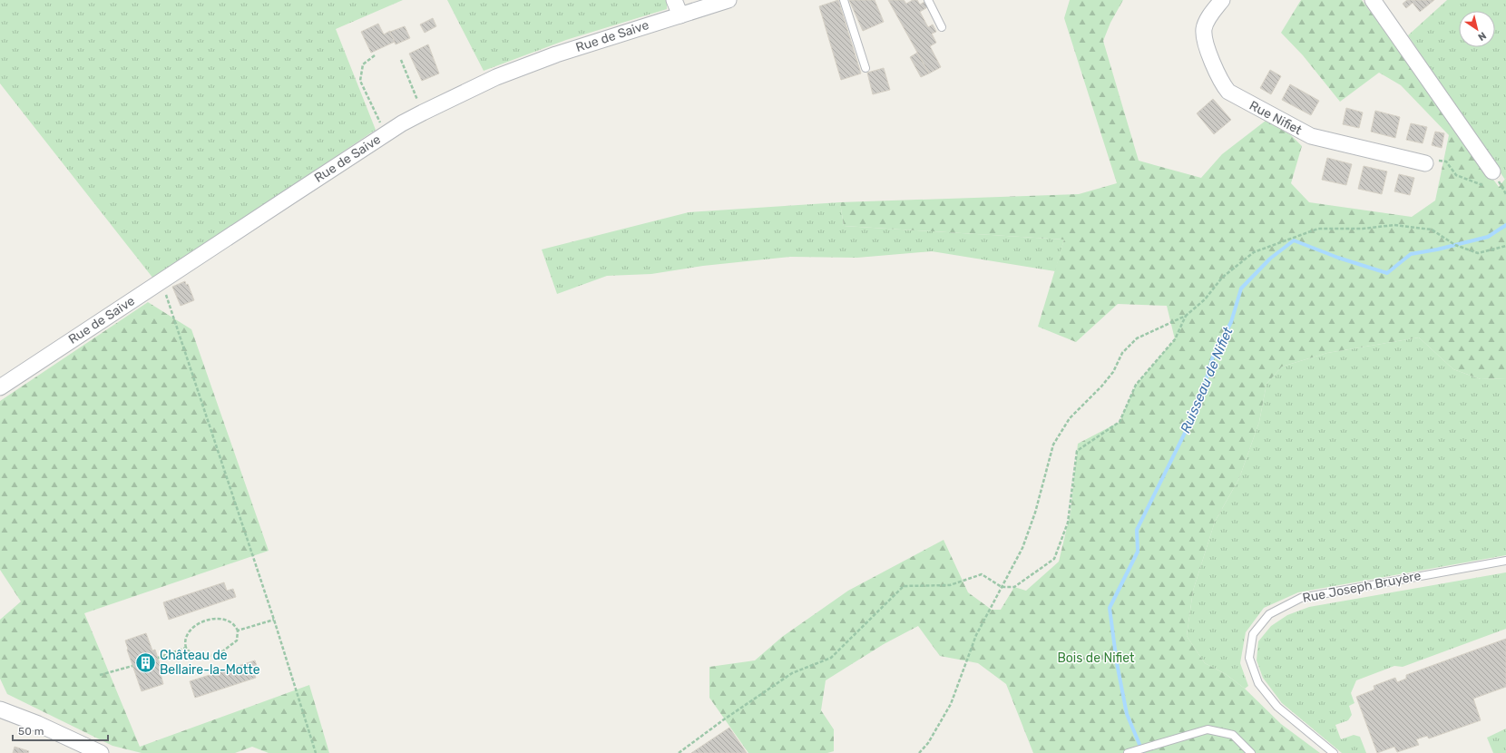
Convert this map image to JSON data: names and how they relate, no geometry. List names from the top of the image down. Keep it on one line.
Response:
{"streets":{"street":["Rue de Saive","Rue Nifiet"],"lane":["Rue Joseph Bruyère"]},"water":["Ruisseau de Nifiet"],"parks":["Bois de Nifiet"],"places":{"building":["Château de Bellaire-la-Motte"]},"scale_bar":"50 m","north":"bottom right"}
